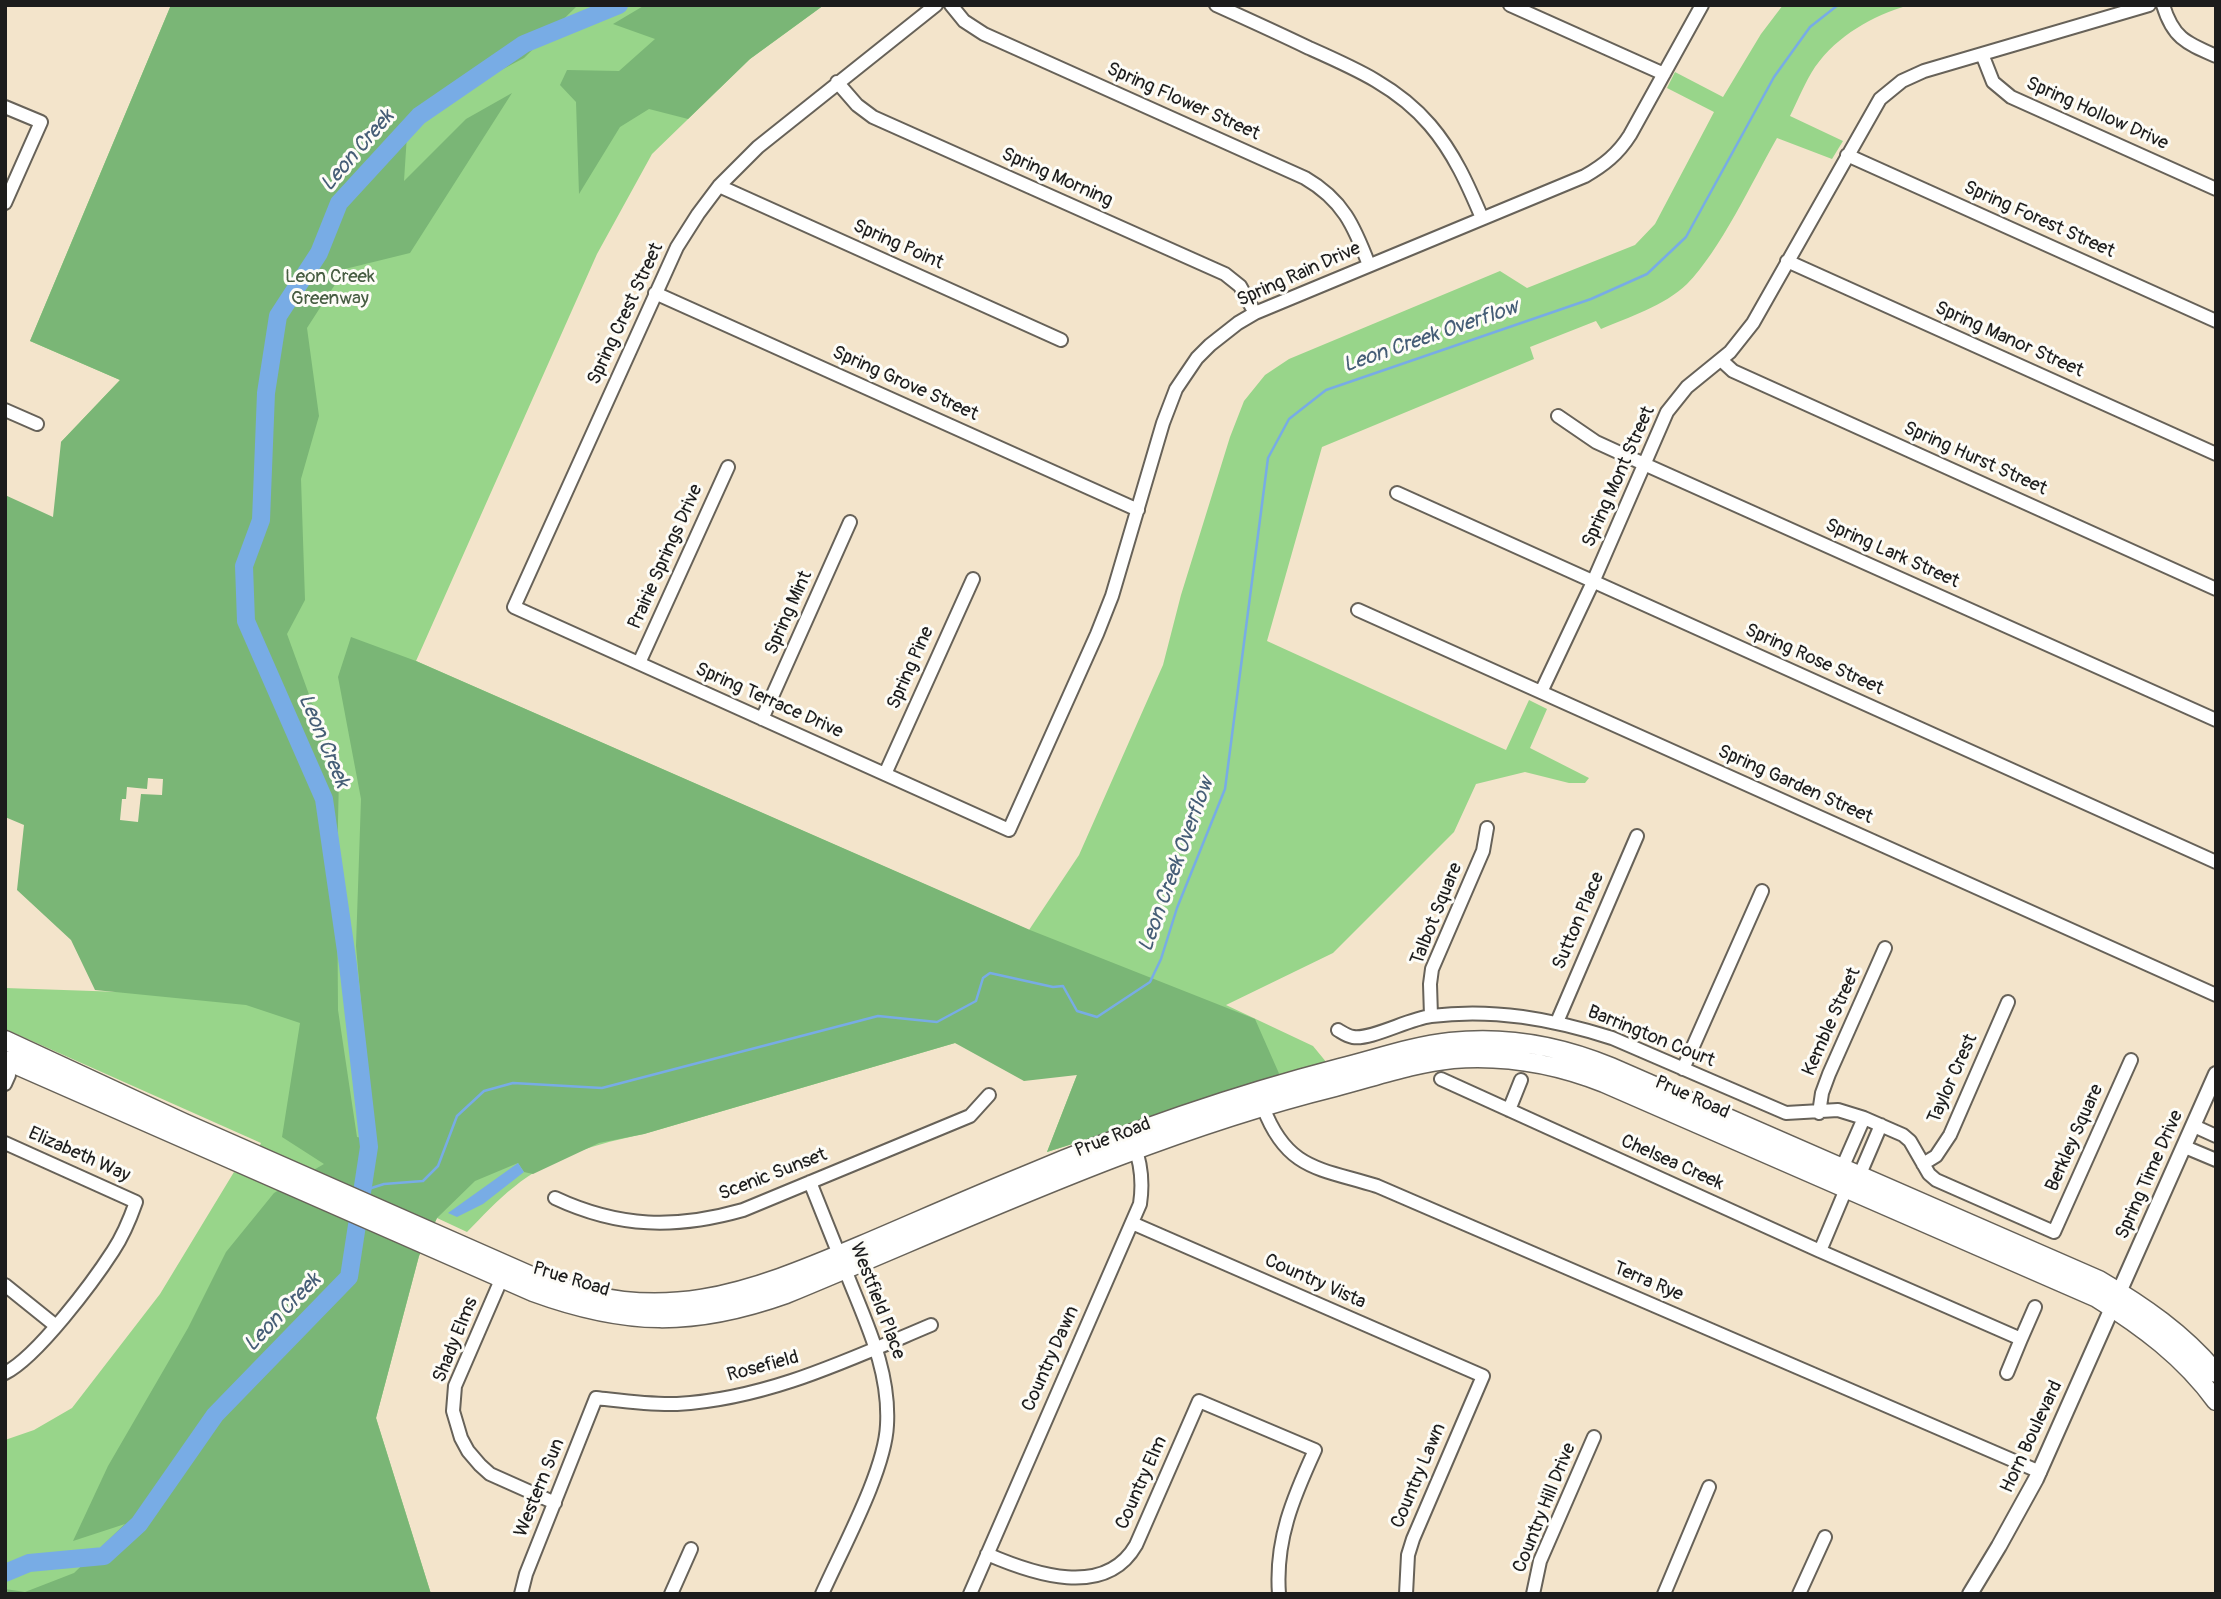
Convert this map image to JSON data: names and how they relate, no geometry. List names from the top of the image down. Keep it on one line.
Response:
{"streets":{"main road":["Prue Road"],"street":["Spring Flower Street","Spring Hollow Drive","Spring Morning","Spring Forest Street","Spring Point","Spring Rain Drive","Spring Crest Street","Spring Manor Street","Spring Grove Street","Spring Hurst Street","Spring Mont Street","Spring Lark Street","Prairie Springs Drive","Spring Mint","Spring Rose Street","Spring Pine","Spring Terrace Drive","Spring Garden Street","Talbot Square","Sutton Place","Kemble Street","Barrington Court","Taylor Crest","Berkley Square","Elizabeth Way","Chelsea Creek","Scenic Sunset","Spring Time Drive","Country Vista","Terra Rye","Westfield Place","Shady Elms","Country Dawn","Rosefield","Horn Boulevard","Country Lawn","Country Elm","Western Sun","Country Hill Drive"]},"crossings":[["Spring Flower Street","Spring Rain Drive"],["Spring Hollow Drive","Spring Mont Street"],["Spring Morning","Spring Rain Drive"],["Spring Morning","Spring Crest Street"],["Spring Forest Street","Spring Mont Street"],["Spring Point","Spring Crest Street"],["Spring Rain Drive","Spring Grove Street"],["Spring Rain Drive","Spring Terrace Drive"],["Spring Crest Street","Spring Grove Street"],["Spring Crest Street","Spring Terrace Drive"],["Spring Manor Street","Spring Mont Street"],["Spring Hurst Street","Spring Mont Street"],["Spring Mont Street","Spring Lark Street"],["Spring Mont Street","Spring Rose Street"],["Spring Mont Street","Spring Garden Street"],["Prairie Springs Drive","Spring Terrace Drive"],["Spring Mint","Spring Terrace Drive"],["Spring Pine","Spring Terrace Drive"],["Talbot Square","Barrington Court"],["Sutton Place","Barrington Court"],["Kemble Street","Barrington Court"],["Barrington Court","Taylor Crest"],["Barrington Court","Berkley Square"],["Prue Road","Spring Time Drive"],["Prue Road","Terra Rye"],["Prue Road","Westfield Place"],["Prue Road","Shady Elms"],["Prue Road","Country Dawn"],["Prue Road","Horn Boulevard"],["Scenic Sunset","Westfield Place"],["Spring Time Drive","Horn Boulevard"],["Country Vista","Country Dawn"],["Country Vista","Country Lawn"],["Terra Rye","Horn Boulevard"],["Westfield Place","Rosefield"],["Shady Elms","Western Sun"],["Country Dawn","Country Elm"],["Rosefield","Western Sun"]],"water":["Leon Creek","Leon Creek Overflow"],"parks":["Leon Creek Greenway"]}
